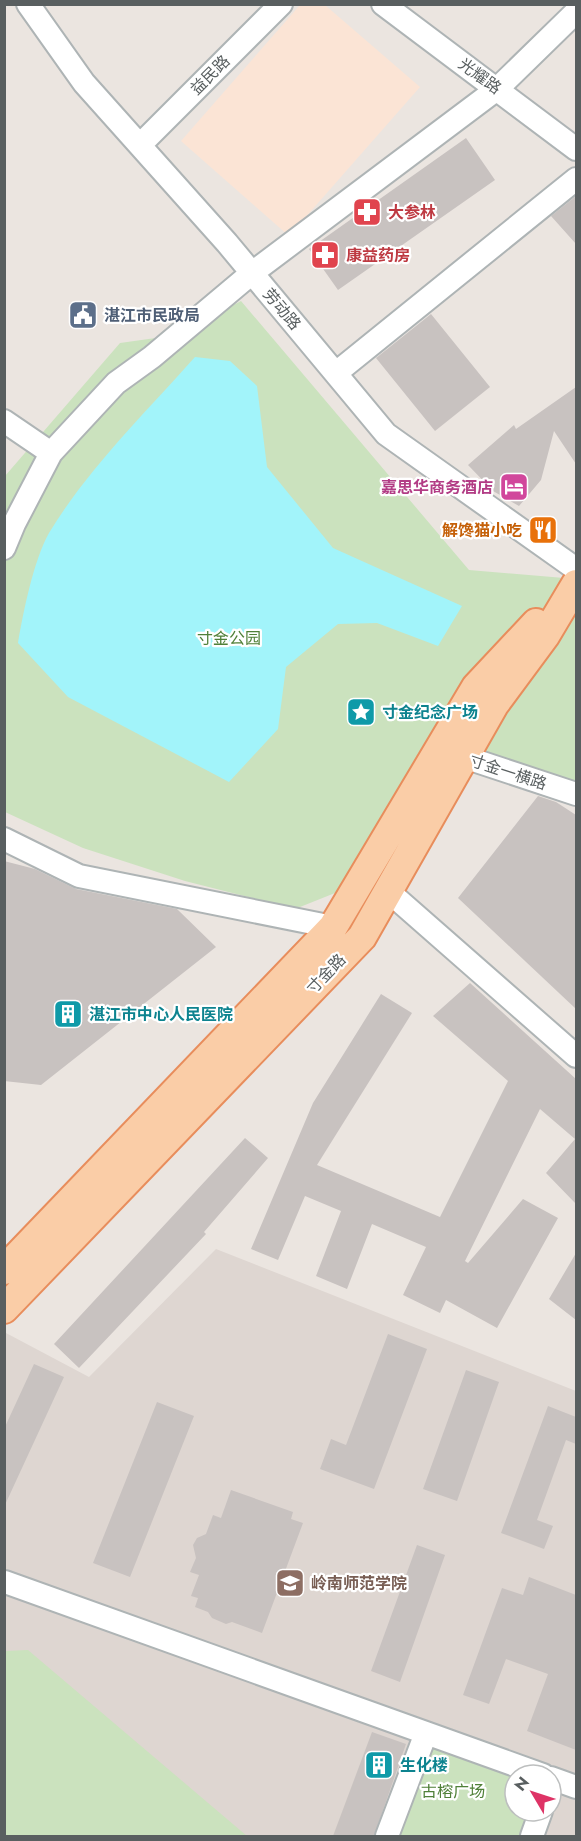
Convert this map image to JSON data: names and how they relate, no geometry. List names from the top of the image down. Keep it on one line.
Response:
{"streets":{"main road":["寸金路"],"street":["益民路","光耀路","劳动路","寸金一横路"]},"crossings":[["益民路","劳动路"],["寸金一横路","寸金路"]],"parks":["寸金公园","古榕广场"],"places":{"pharmacy":["大参林","康益药房"],"public building":["湛江市民政局"],"hotel":["嘉思华商务酒店"],"restaurant":["解馋猫小吃"],"place":["寸金纪念广场"],"building":["湛江市中心人民医院","生化楼"],"school or university":["岭南师范学院"]},"north":"top left"}
